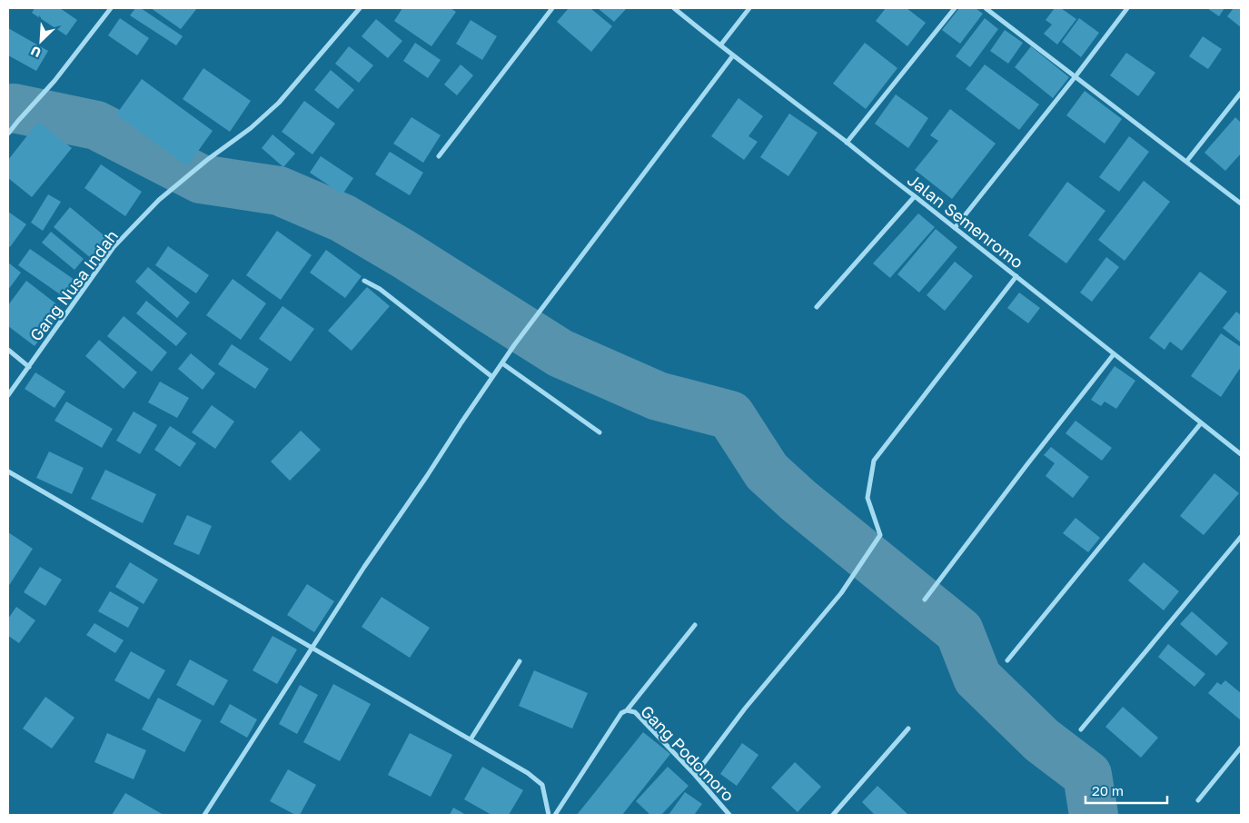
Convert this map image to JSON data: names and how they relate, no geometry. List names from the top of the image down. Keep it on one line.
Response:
{"streets":{"street":["Jalan Semenromo","Gang Nusa Indah","Gang Podomoro"]},"scale_bar":"20 m","north":"bottom left"}
